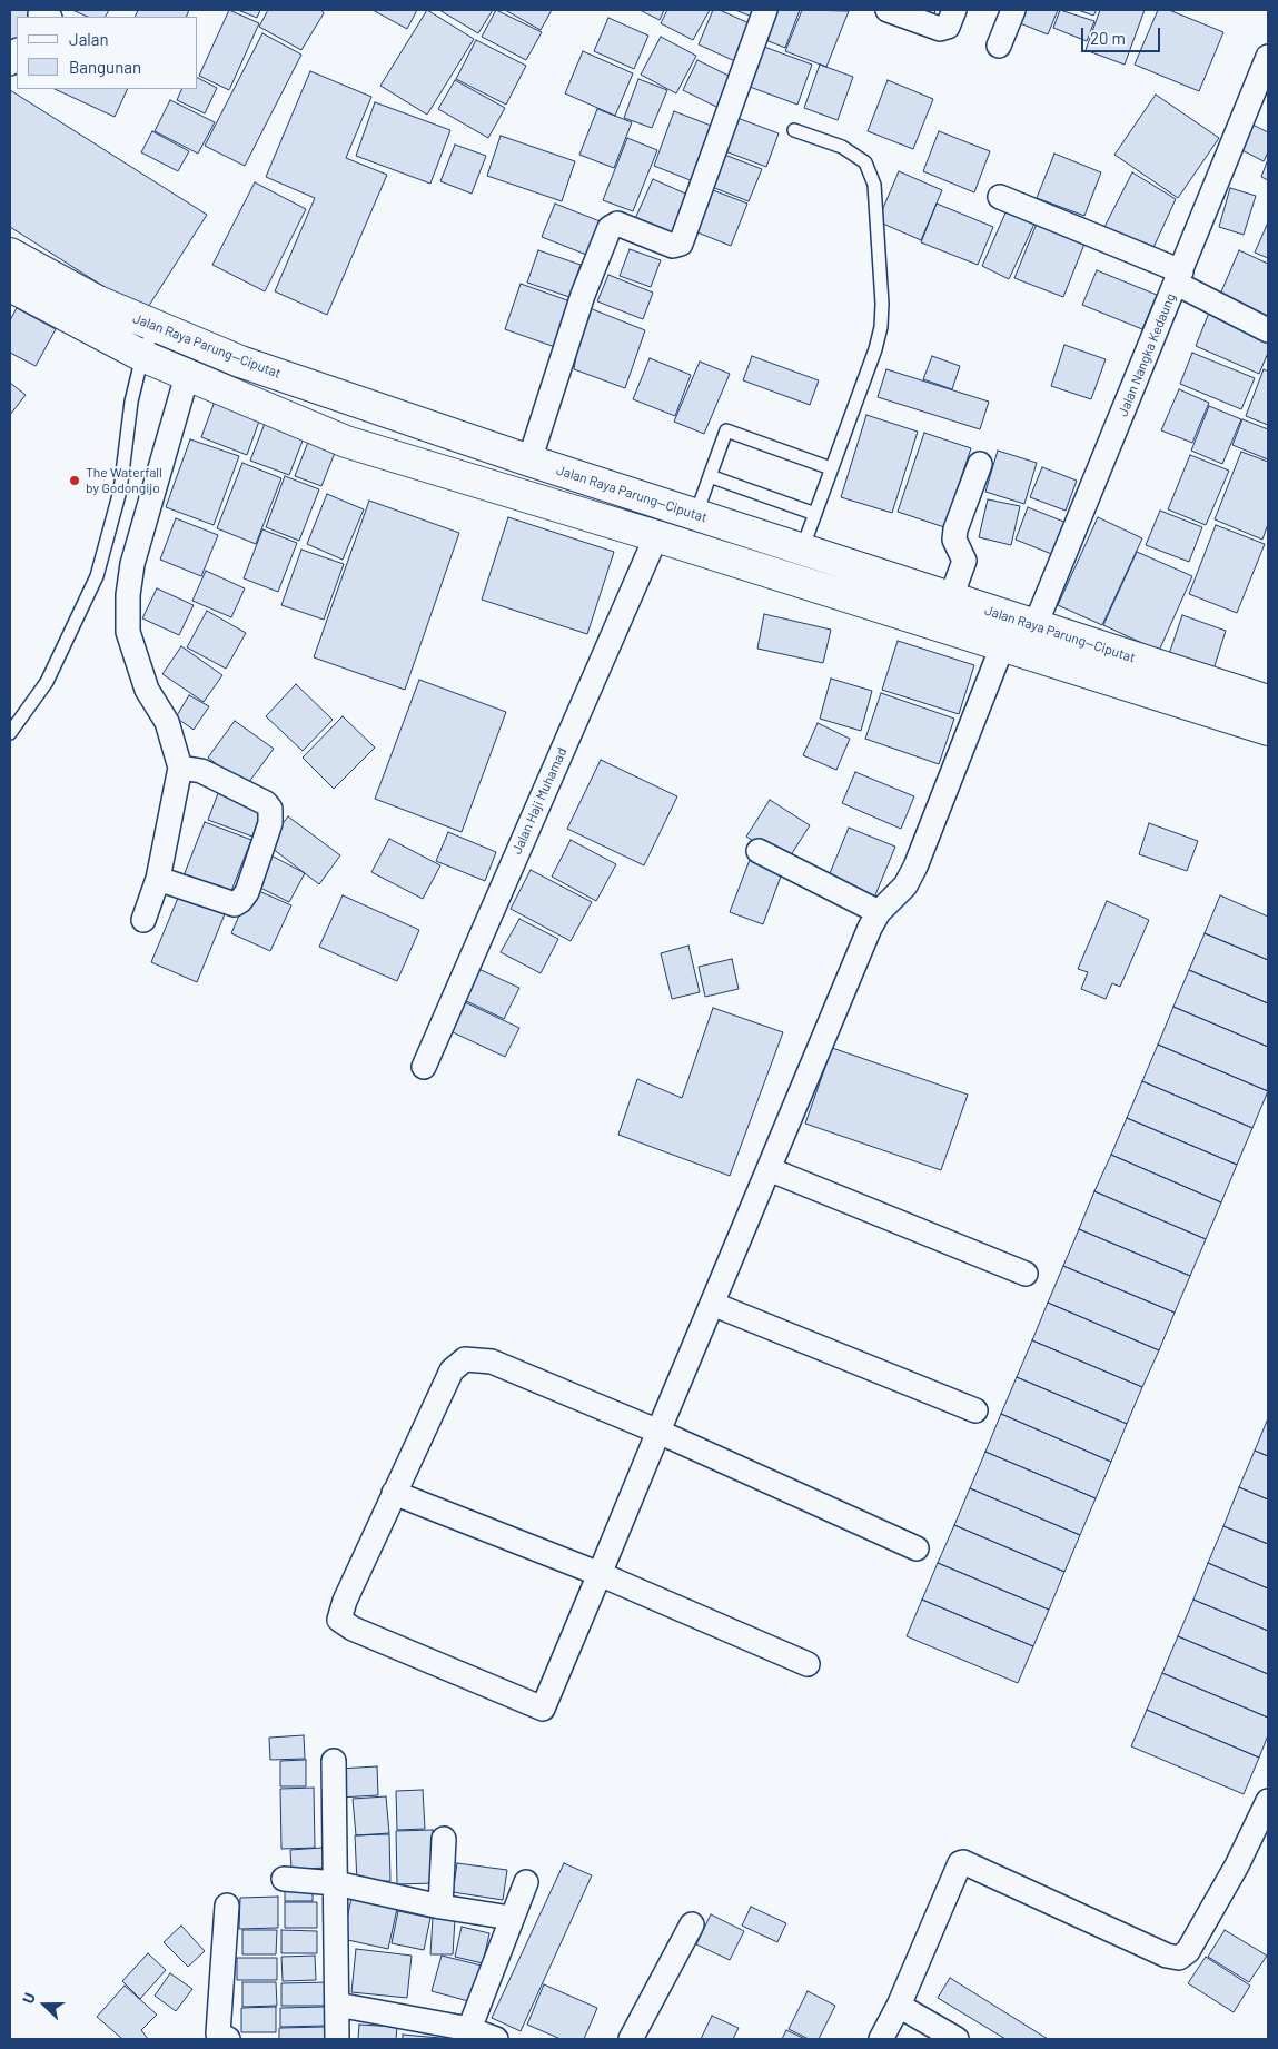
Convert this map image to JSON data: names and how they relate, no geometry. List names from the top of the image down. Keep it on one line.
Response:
{"streets":{"highway":["Jalan Raya Parung—Ciputat"],"street":["Jalan Nangka Kedaung","Jalan Haji Muhamad"]},"crossings":[["Jalan Raya Parung—Ciputat","Jalan Nangka Kedaung"],["Jalan Raya Parung—Ciputat","Jalan Haji Muhamad"]],"places":["The Waterfall by Godongijo"],"legend":["Jalan","Bangunan"],"scale_bar":"20 m","north":"left"}
